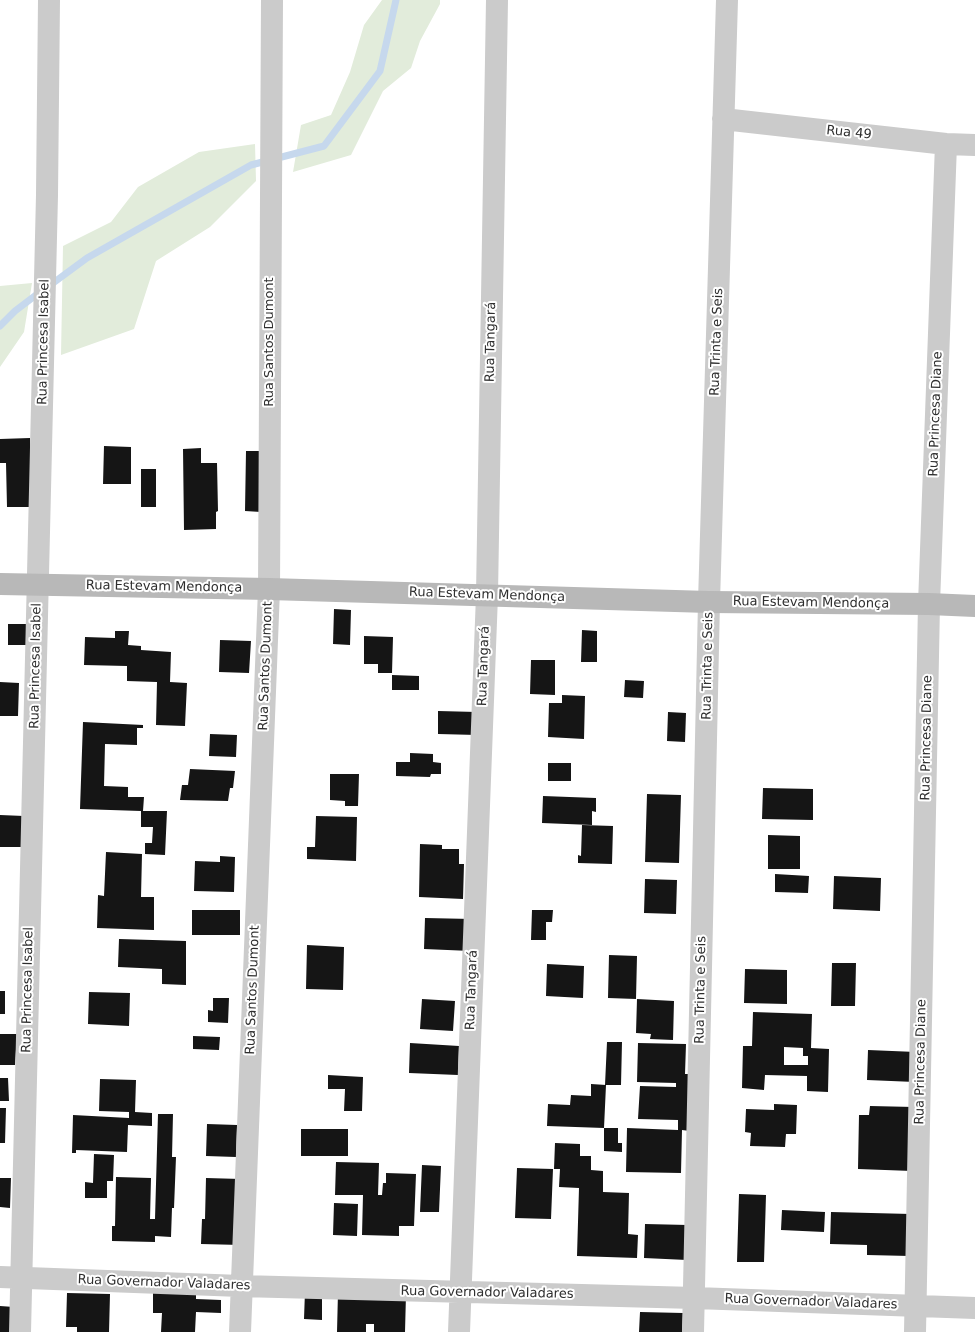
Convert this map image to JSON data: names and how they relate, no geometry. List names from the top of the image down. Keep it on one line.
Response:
{"streets":{"street":["Rua 49","Rua Princesa Isabel","Rua Santos Dumont","Rua Tangará","Rua Trinta e Seis","Rua Princesa Diane","Rua Estevam Mendonça","Rua Governador Valadares"]},"crossings":[["Rua 49","Rua Trinta e Seis"],["Rua 49","Rua Princesa Diane"],["Rua Princesa Isabel","Rua Estevam Mendonça"],["Rua Princesa Isabel","Rua Governador Valadares"],["Rua Santos Dumont","Rua Estevam Mendonça"],["Rua Santos Dumont","Rua Governador Valadares"],["Rua Tangará","Rua Estevam Mendonça"],["Rua Tangará","Rua Governador Valadares"],["Rua Trinta e Seis","Rua Estevam Mendonça"],["Rua Trinta e Seis","Rua Governador Valadares"],["Rua Princesa Diane","Rua Estevam Mendonça"],["Rua Princesa Diane","Rua Governador Valadares"]]}
